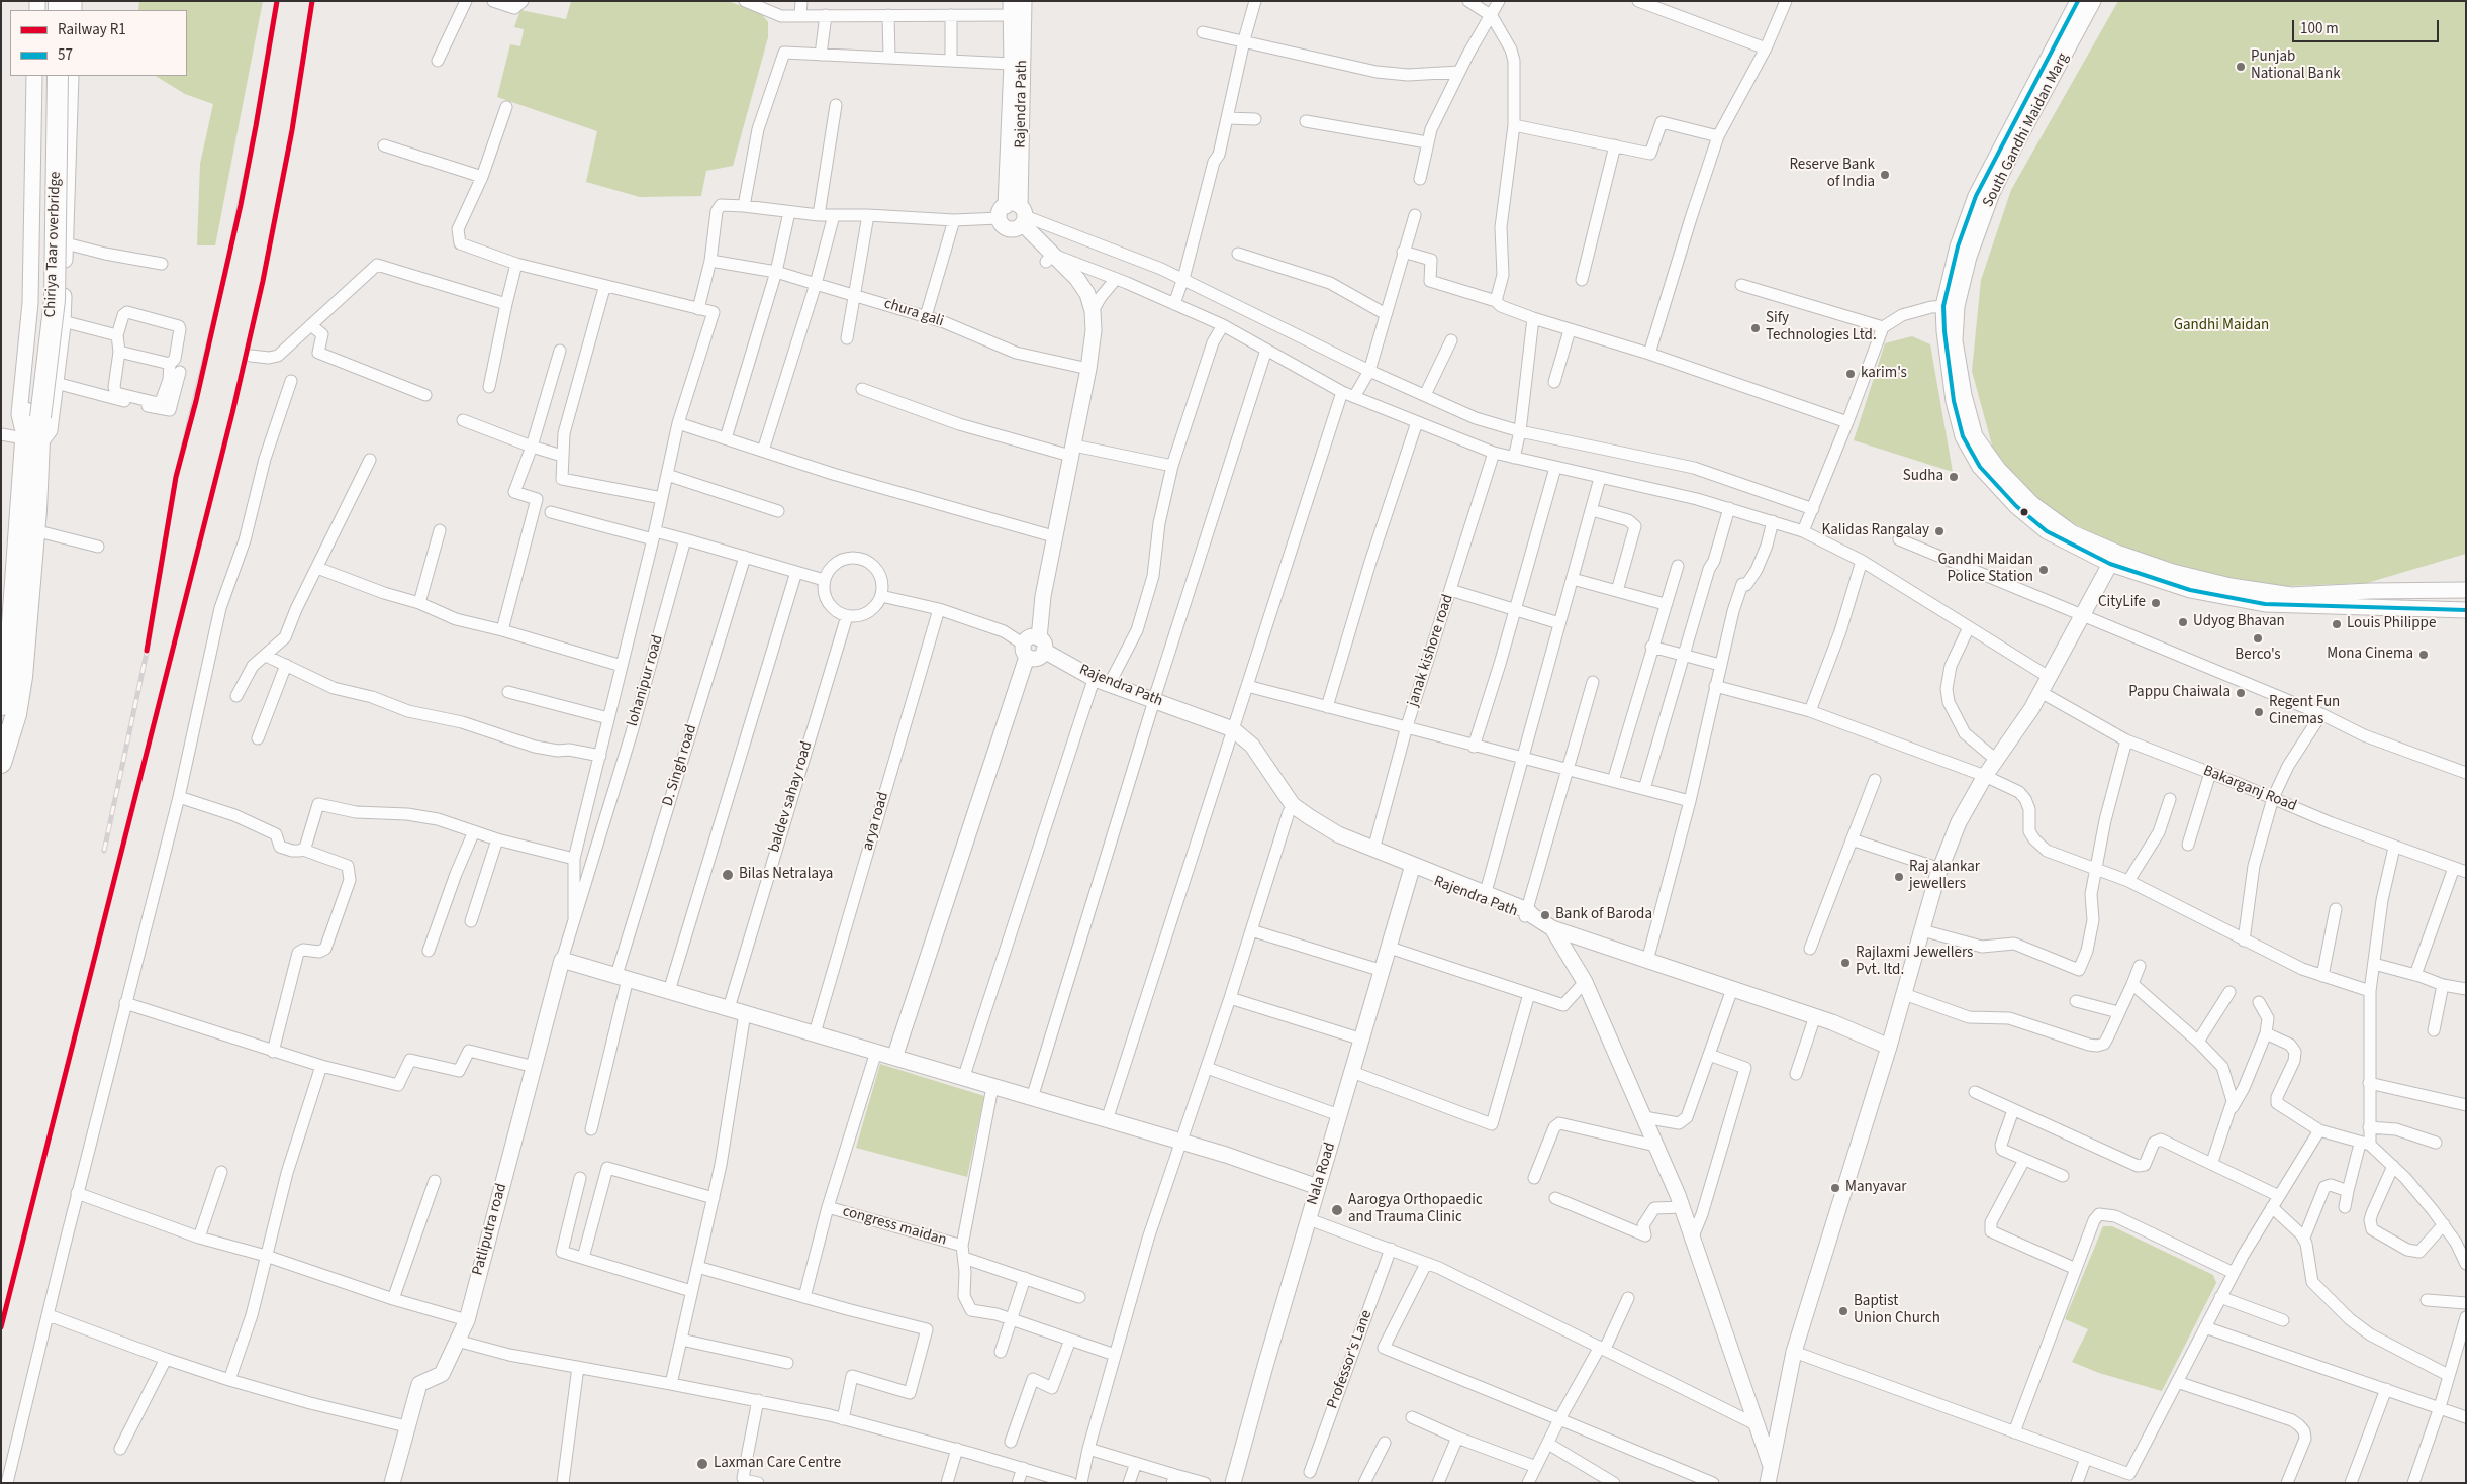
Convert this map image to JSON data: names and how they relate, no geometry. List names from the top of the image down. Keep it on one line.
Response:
{"streets":{"highway":["Chiriya Taar overbridge"],"main road":["Rajendra Path","South Gandhi Maidan Marg","Nala Road","Patliputra road"],"street":["chura gali","janak kishore road","lohanipur road","D. Singh road","Bakarganj Road","baldev sahay road","arya road","congress maidan","Professor's Lane"]},"crossings":[["Rajendra Path","janak kishore road"],["Rajendra Path","Nala Road"],["lohanipur road","Patliputra road"]],"parks":["Gandhi Maidan"],"places":["Punjab National Bank","Reserve Bank of India","Sify Technologies Ltd.","karim's","Sudha","Kalidas Rangalay","Gandhi Maidan Police Station","CityLife","Udyog Bhavan","Louis Philippe","Berco's","Mona Cinema","Pappu Chaiwala","Regent Fun Cinemas","Bilas Netralaya","Raj alankar jewellers","Bank of Baroda","Rajlaxmi Jewellers Pvt. ltd.","Manyavar","Aarogya Orthopaedic and Trauma Clinic","Baptist Union Church","Laxman Care Centre"],"lines":["rail line R1","transit line 57"],"legend":["Railway R1","57"],"scale_bar":"100 m"}
